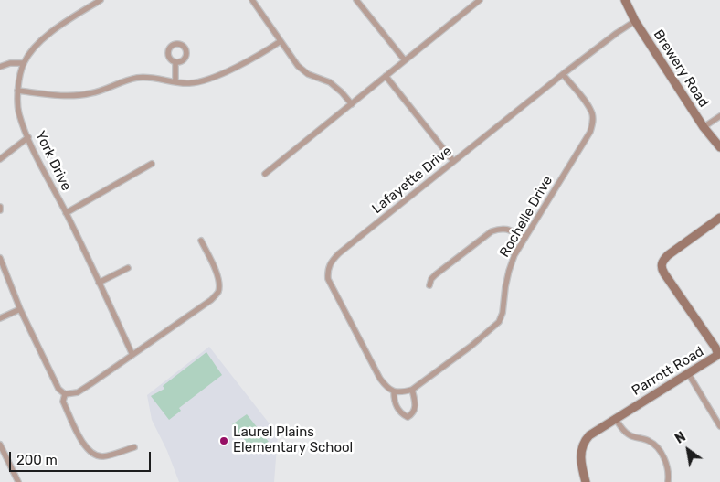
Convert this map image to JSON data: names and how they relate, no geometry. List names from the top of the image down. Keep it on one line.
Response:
{"streets":{"street":["Brewery Road","York Drive","Lafayette Drive","Rochelle Drive","Parrott Road"]},"crossings":[["Brewery Road","Lafayette Drive"],["Lafayette Drive","Rochelle Drive"]],"places":["Laurel Plains Elementary School"],"scale_bar":"200 m","north":"top left"}
